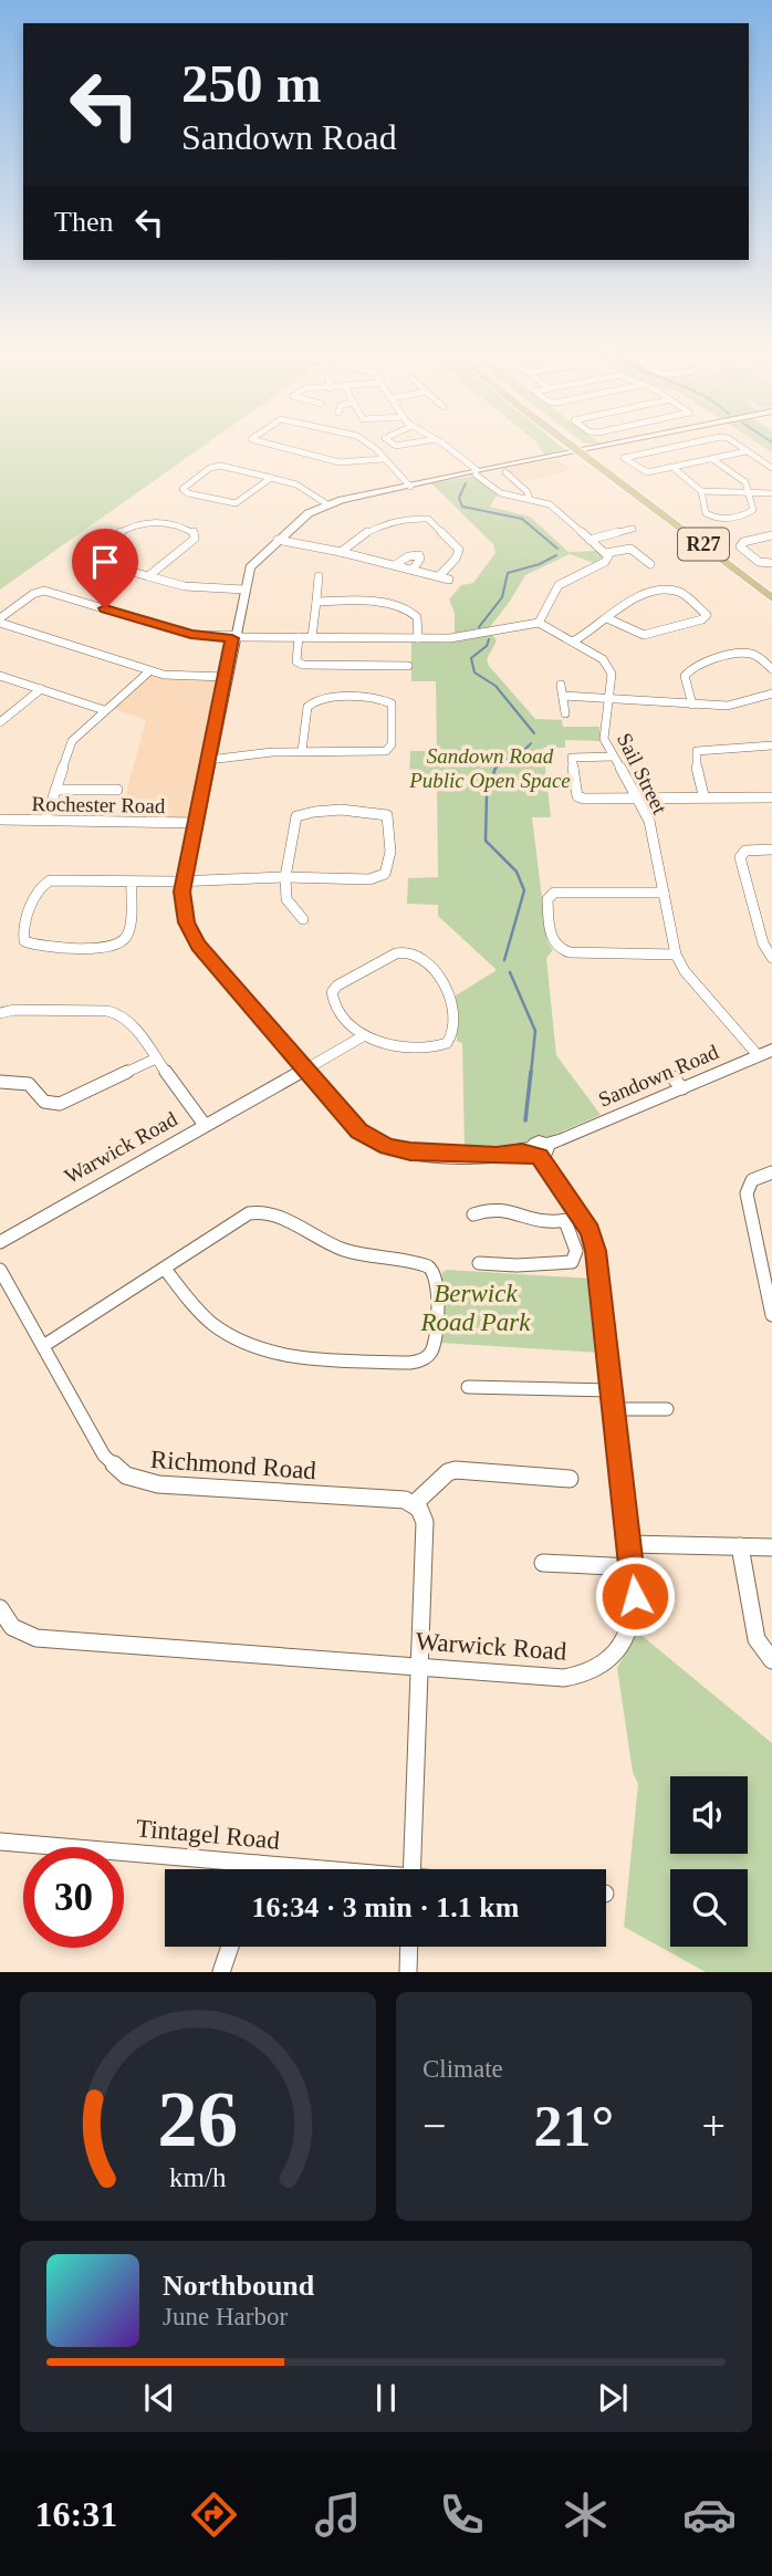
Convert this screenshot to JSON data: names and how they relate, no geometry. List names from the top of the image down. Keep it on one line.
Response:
{"streets":{"main road":["R27"],"street":["Sail Street","Rochester Road","Sandown Road","Warwick Road","Richmond Road","Tintagel Road"]},"crossings":[["R27","Sandown Road"],["Sail Street","Sandown Road"],["Rochester Road","Sandown Road"],["Sandown Road","Warwick Road"]],"parks":["Sandown Road Public Open Space","Berwick Road Park"],"page":{"turn":["250 m","Sandown Road"],"then":"Then","limit":"30","trip":"16:34 · 3 min · 1.1 km","tile":"Climate","heat":["−","21°","+"],"song":["Northbound","June Harbor"],"tabs":"16:31","gauge":["26","km/h"]}}
